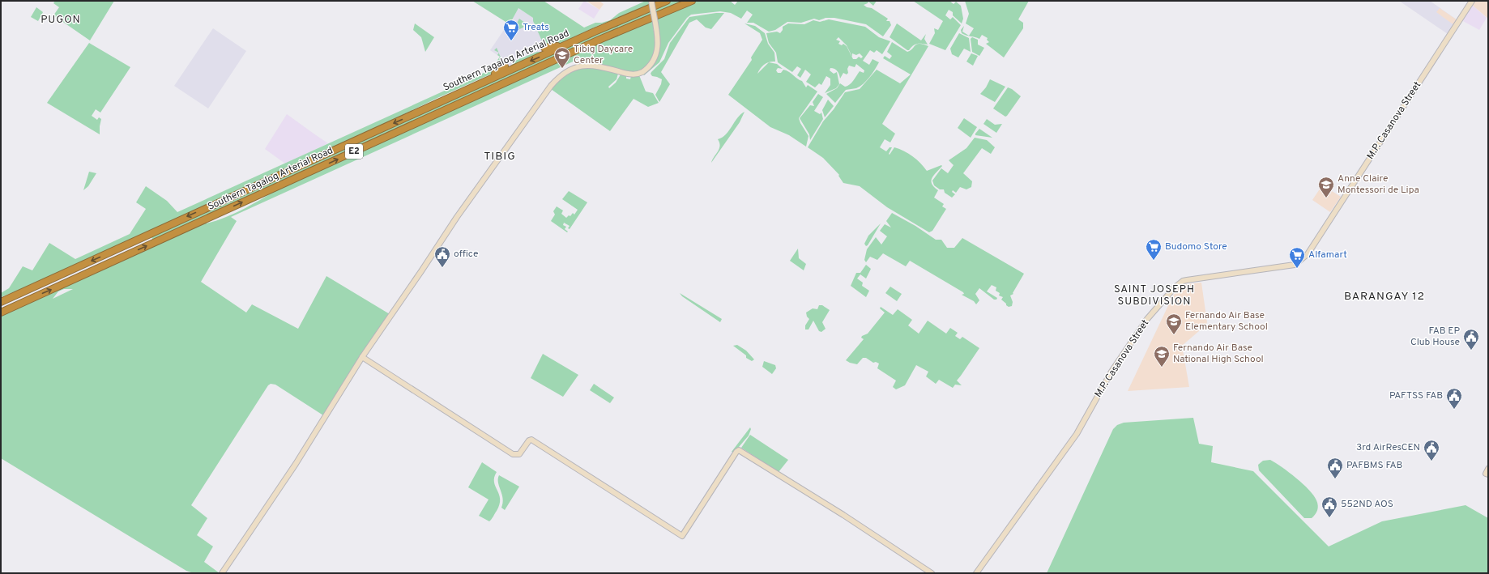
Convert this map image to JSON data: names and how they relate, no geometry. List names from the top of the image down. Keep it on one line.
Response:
{"streets":{"highway":["Southern Tagalog Arterial Road","E2"],"street":["M.P. Casanova Street"]},"districts":["PUGON","TIBIG","SAINT JOSEPH SUBDIVISION","BARANGAY 12"],"places":{"supermarket":["Treats","Budomo Store","Alfamart"],"school or university":["Tibig Daycare Center","Anne Claire Montessori de Lipa","Fernando Air Base Elementary School","Fernando Air Base National High School"],"public building":["office","FAB EP Club House","PAFTSS FAB","3rd AirResCEN","PAFBMS FAB","552ND AOS"]}}
